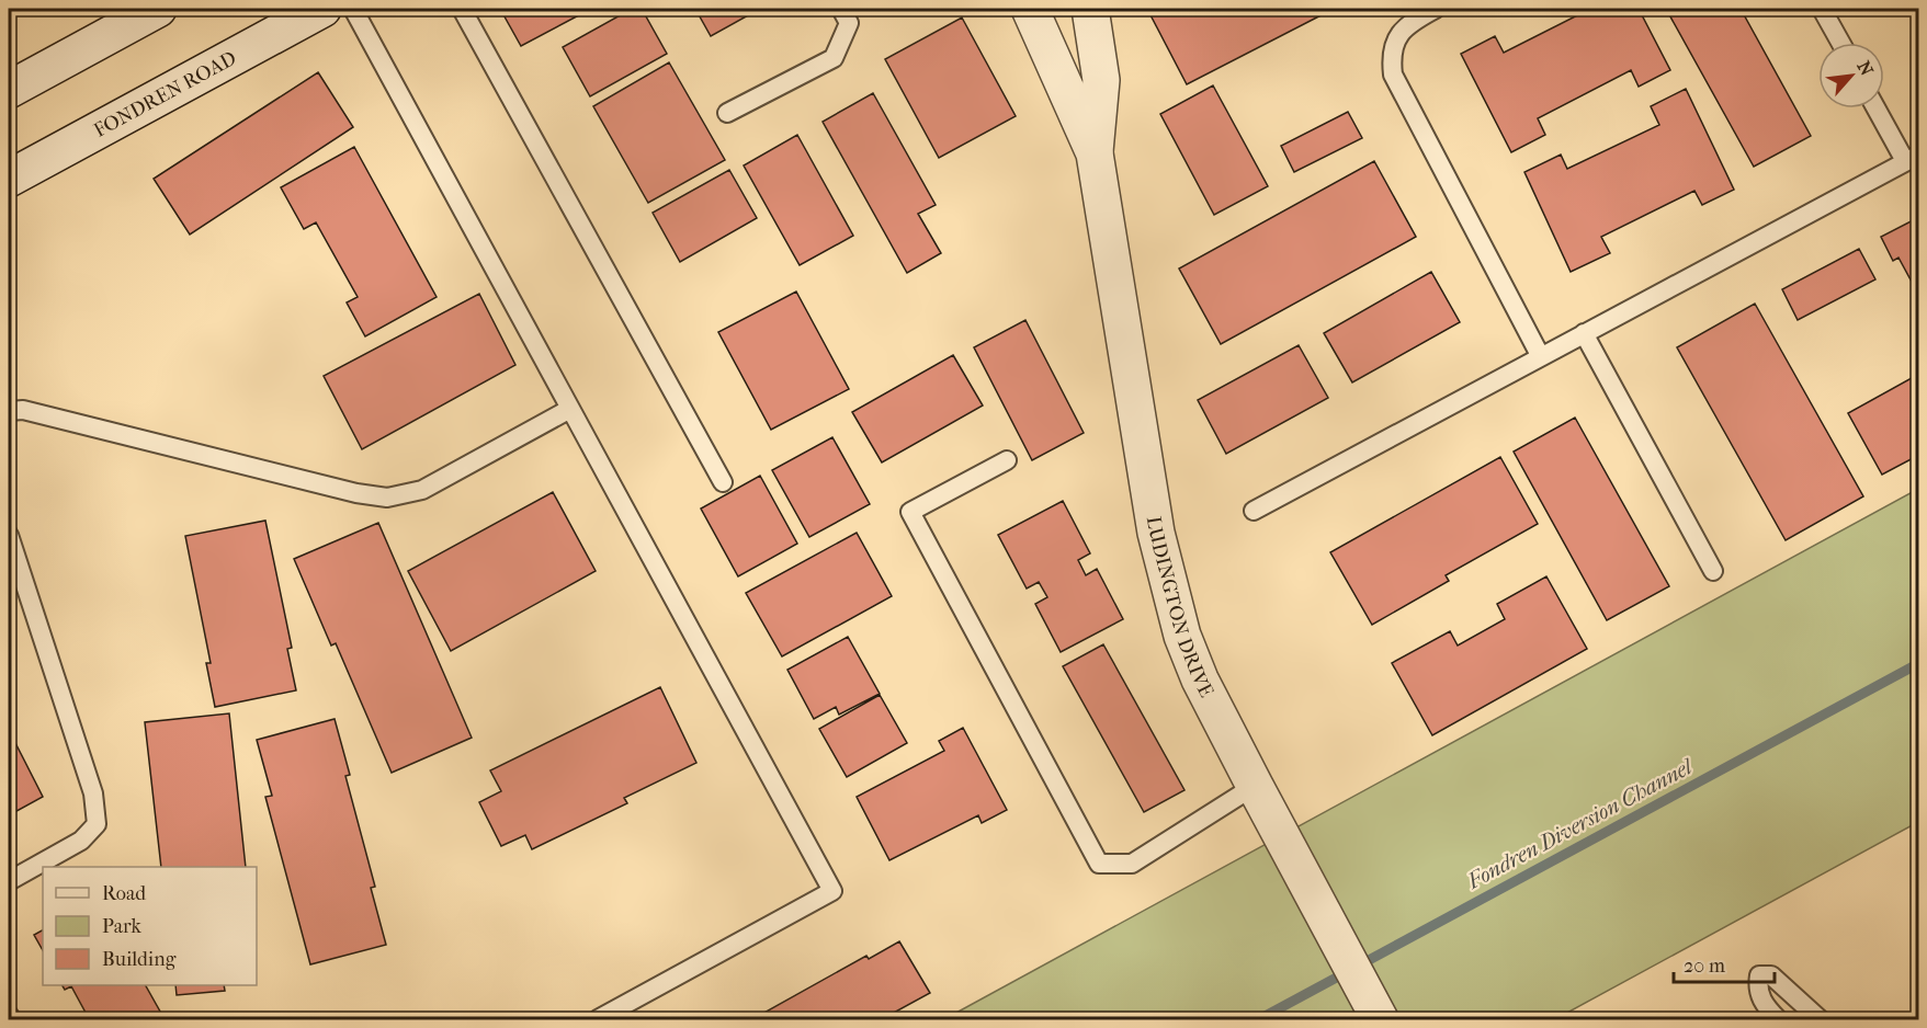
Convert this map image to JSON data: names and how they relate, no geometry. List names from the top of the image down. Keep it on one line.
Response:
{"streets":{"street":["FONDREN ROAD","LUDINGTON DRIVE"]},"water":["Fondren Diversion Channel"],"legend":["Road","Park","Building"],"scale_bar":"20 m","north":"top right"}
